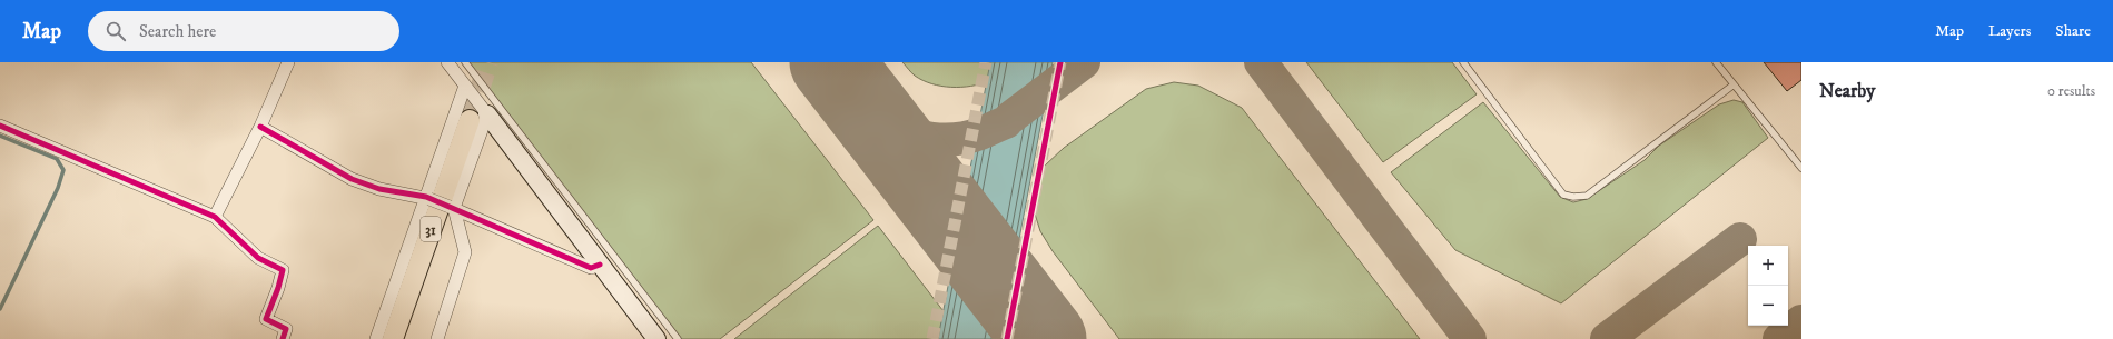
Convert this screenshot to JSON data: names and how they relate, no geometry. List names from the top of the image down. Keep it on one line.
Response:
{"streets":{"main road":["31"]},"page":{"header":"Map","search":"Search here","nav":["Map","Layers","Share"],"heading":["Nearby","0 results"],"map_buttons":["+","−"]}}
